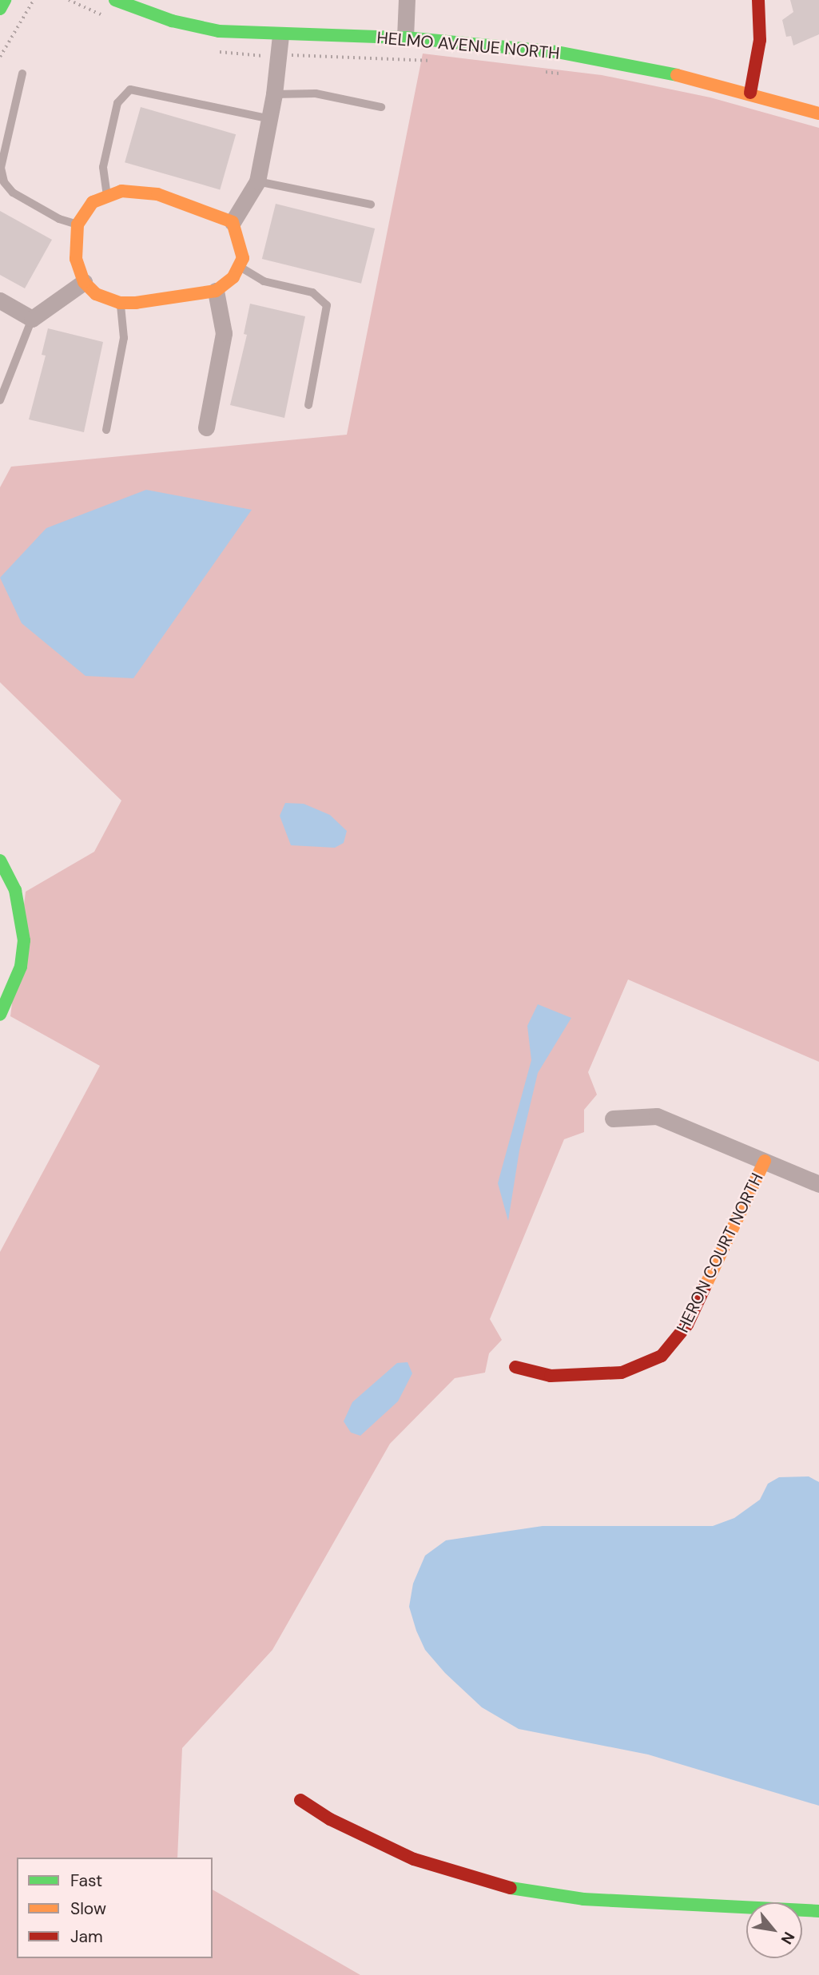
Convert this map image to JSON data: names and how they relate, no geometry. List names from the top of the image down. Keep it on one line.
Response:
{"streets":{"street":["HELMO AVENUE NORTH","HERON COURT NORTH"]},"legend":["Fast","Slow","Jam"],"north":"bottom right"}
